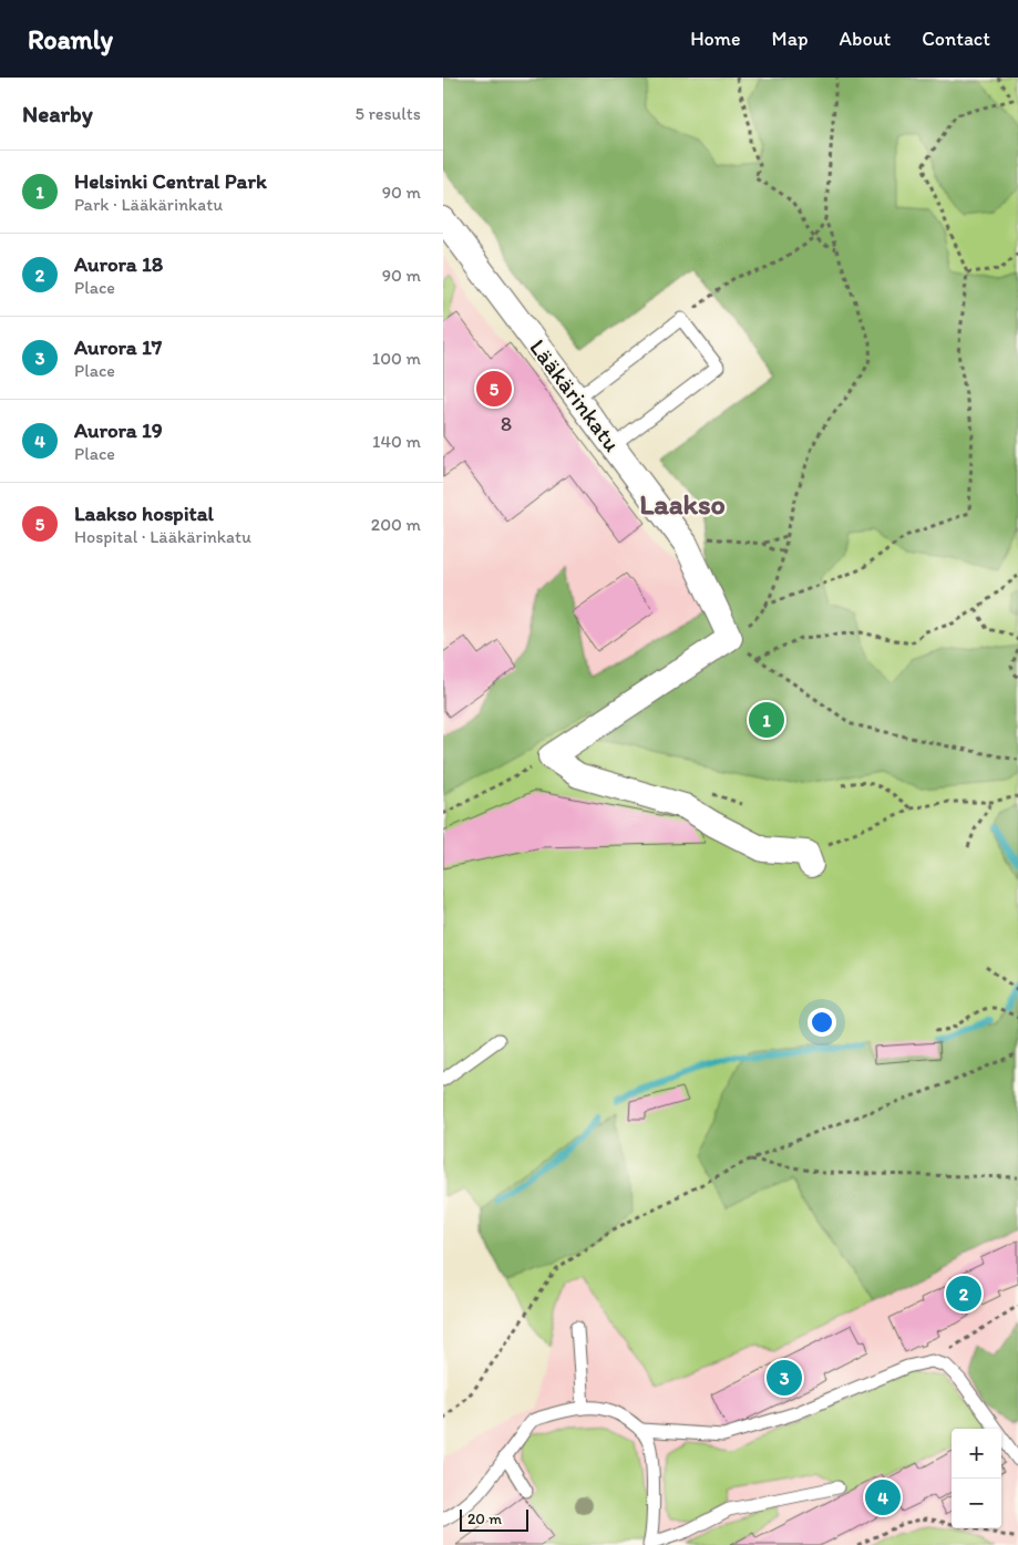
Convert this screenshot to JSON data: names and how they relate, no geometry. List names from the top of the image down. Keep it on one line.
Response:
{"streets":{"street":["Lääkärinkatu"]},"districts":["Laakso"],"house_numbers":["8"],"scale_bar":"20 m","page":{"header":"Roamly","nav":["Home","Map","About","Contact"],"heading":["Nearby","5 results"],"list":[{"mark":"1","name":"Helsinki Central Park","note":"Park · Lääkärinkatu","value":"90 m"},{"mark":"2","name":"Aurora 18","note":"Place","value":"90 m"},{"mark":"3","name":"Aurora 17","note":"Place","value":"100 m"},{"mark":"4","name":"Aurora 19","note":"Place","value":"140 m"},{"mark":"5","name":"Laakso hospital","note":"Hospital · Lääkärinkatu","value":"200 m"}],"pins":["5","1","2","3","4"],"map_buttons":["+","−"],"scale":"20 m"}}
